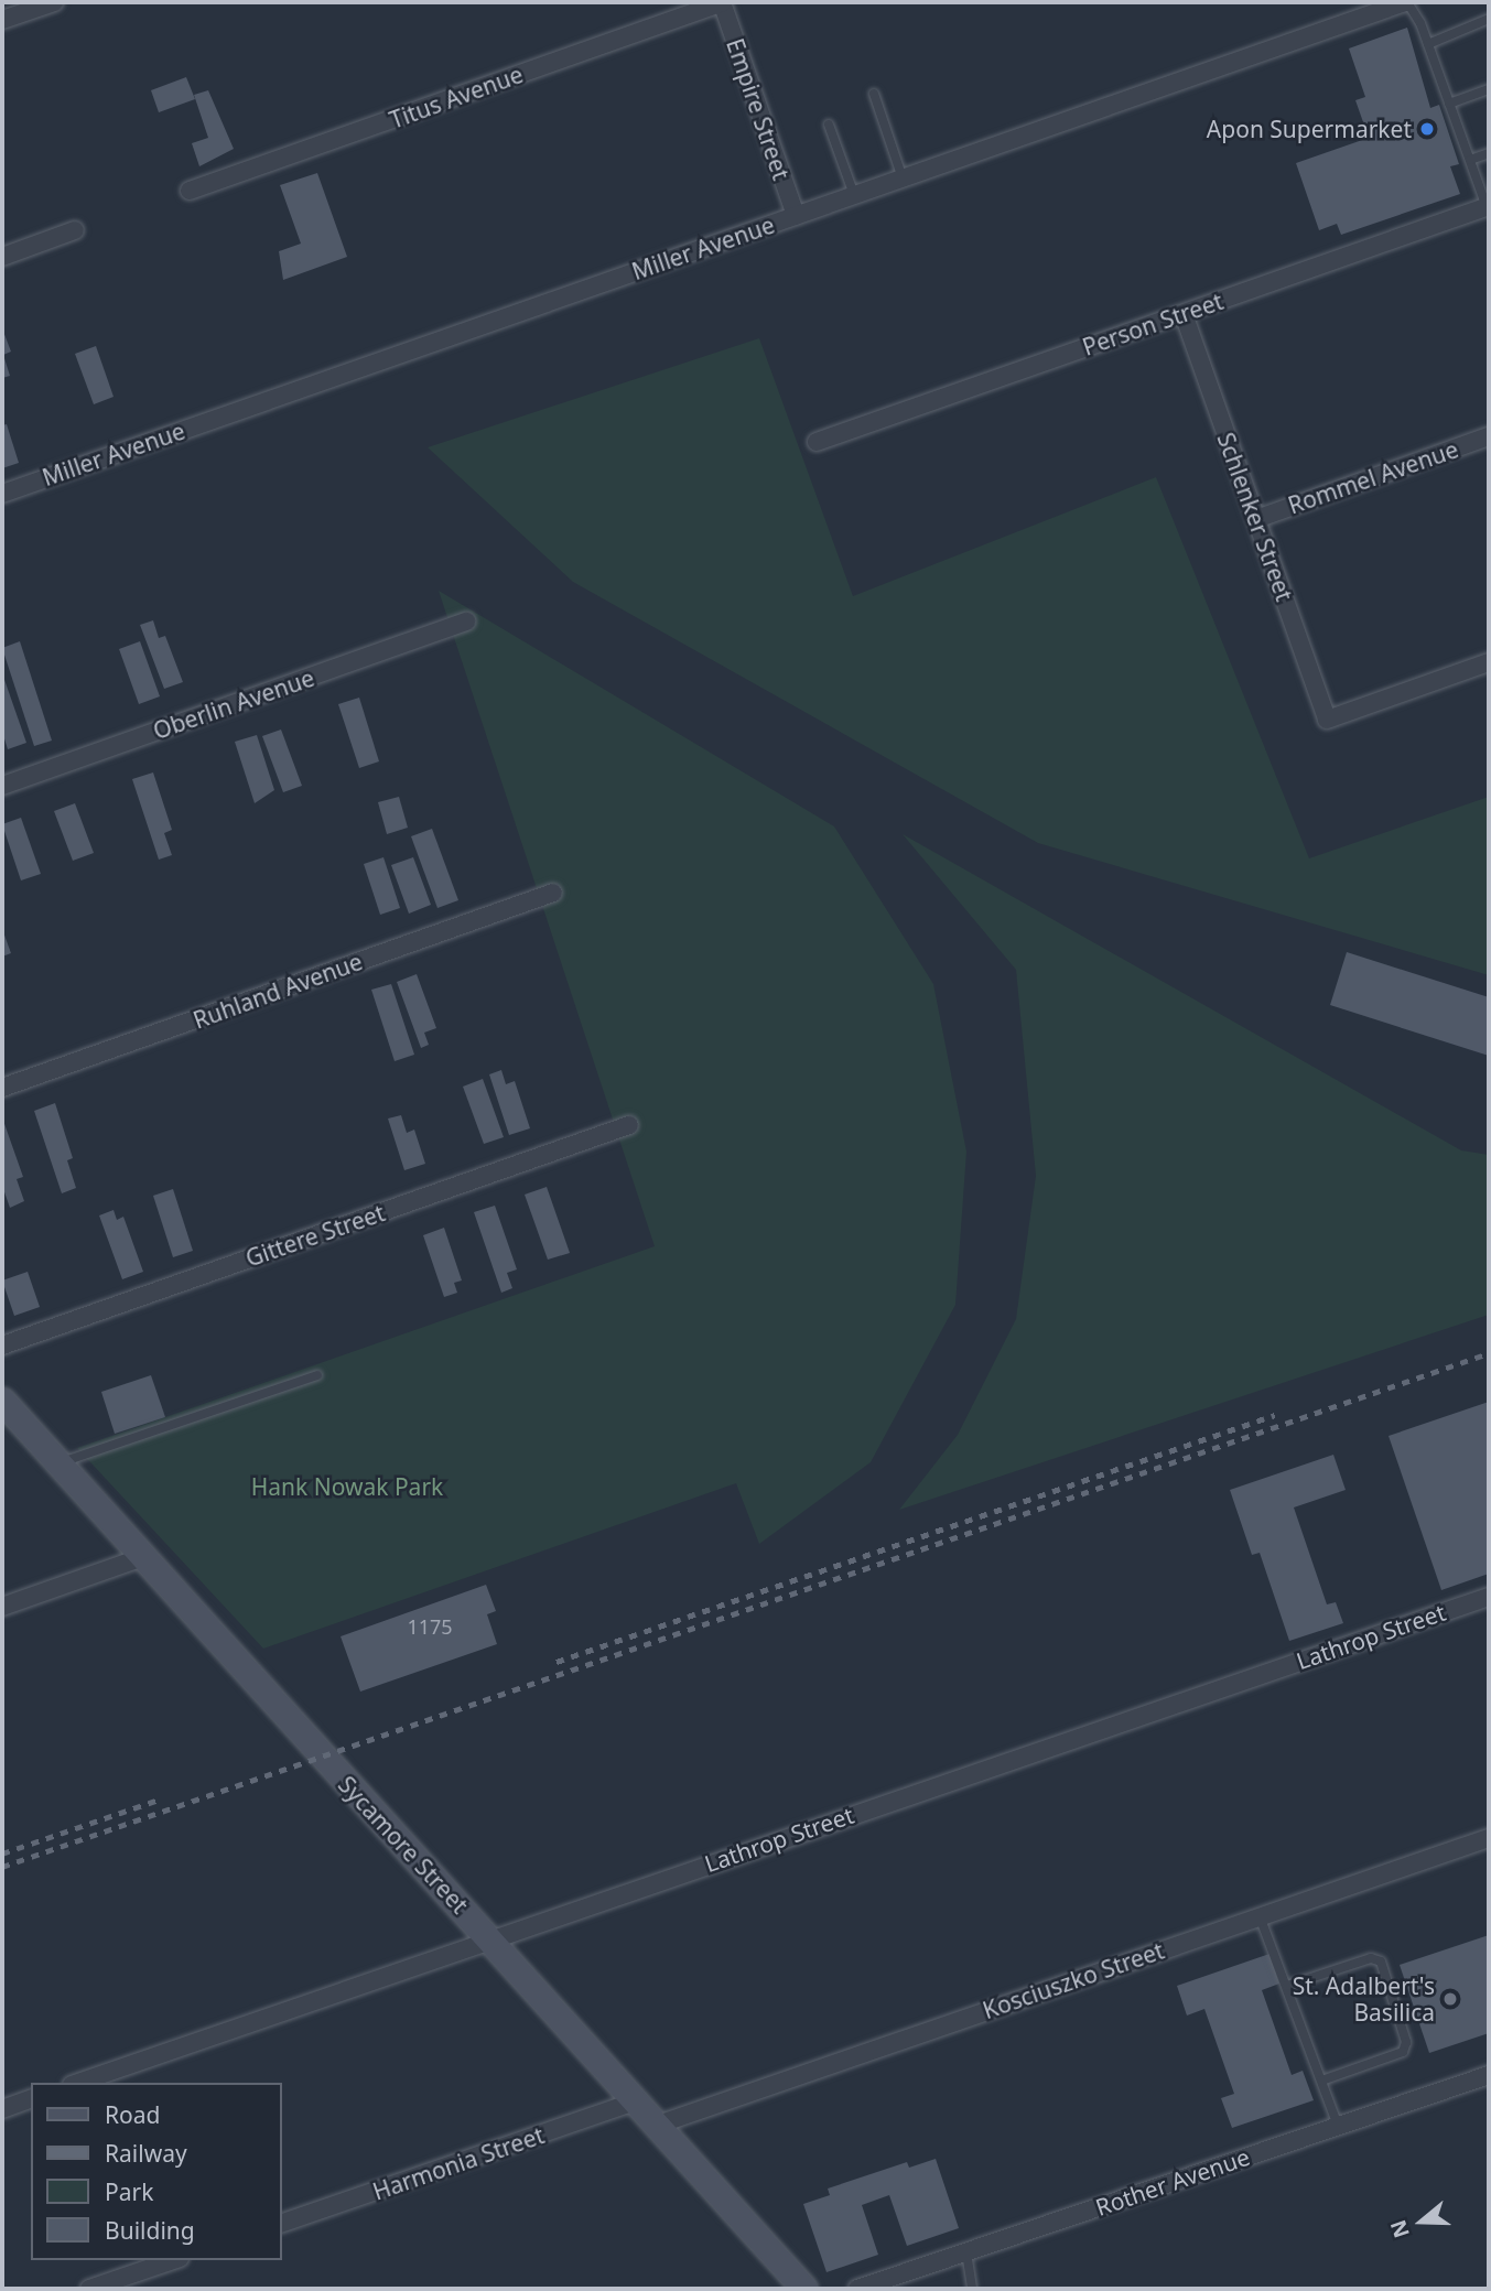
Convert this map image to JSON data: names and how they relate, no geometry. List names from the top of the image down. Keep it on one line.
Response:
{"streets":{"street":["Titus Avenue","Empire Street","Miller Avenue","Person Street","Rommel Avenue","Schlenker Street","Oberlin Avenue","Ruhland Avenue","Gittere Street","Lathrop Street","Sycamore Street","Kosciuszko Street","Harmonia Street","Rother Avenue"]},"crossings":[["Titus Avenue","Empire Street"],["Empire Street","Miller Avenue"],["Person Street","Schlenker Street"],["Rommel Avenue","Schlenker Street"],["Lathrop Street","Sycamore Street"],["Sycamore Street","Kosciuszko Street"],["Sycamore Street","Harmonia Street"]],"parks":["Hank Nowak Park"],"places":["Apon Supermarket","St. Adalbert's Basilica"],"house_numbers":["1175"],"legend":["Road","Railway","Park","Building"],"north":"left"}
